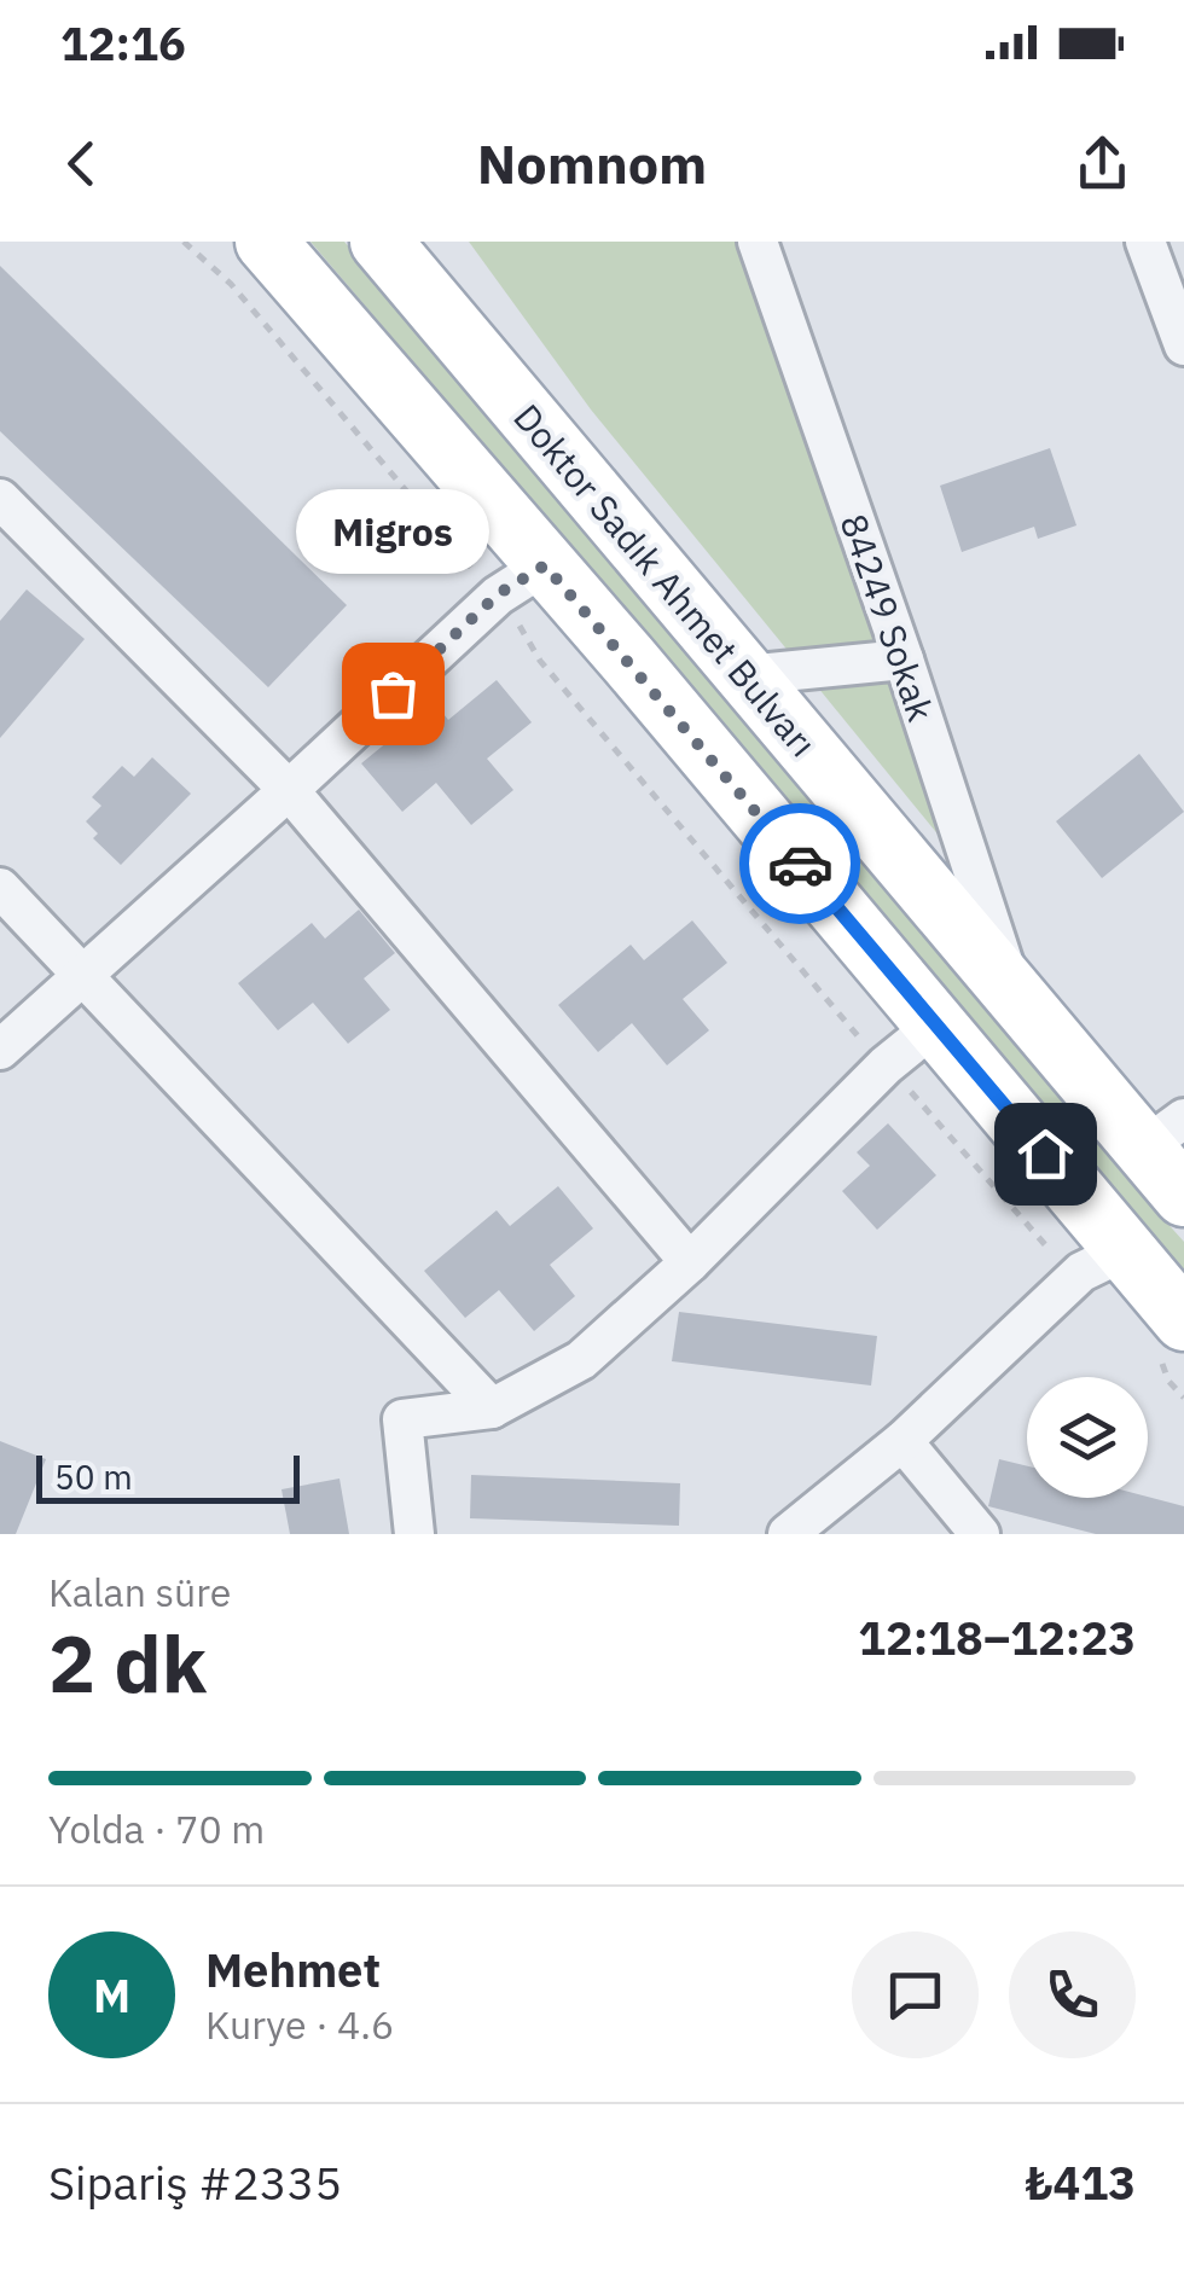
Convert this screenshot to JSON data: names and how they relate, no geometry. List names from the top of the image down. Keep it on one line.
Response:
{"streets":{"main road":["Doktor Sadık Ahmet Bulvarı"],"street":["84249 Sokak"]},"crossings":[["Doktor Sadık Ahmet Bulvarı","84249 Sokak"]],"places":["Migros"],"scale_bar":"50 m","page":{"status":"12:16","header":"Nomnom","bubble":"Migros","scale":"50 m","heading":["2 dk","Kalan süre","12:18–12:23"],"panel":["Mehmet","Kurye · 4.6","Sipariş #2335","₺413"],"bar":"Yolda · 70 m","round":"M"}}
